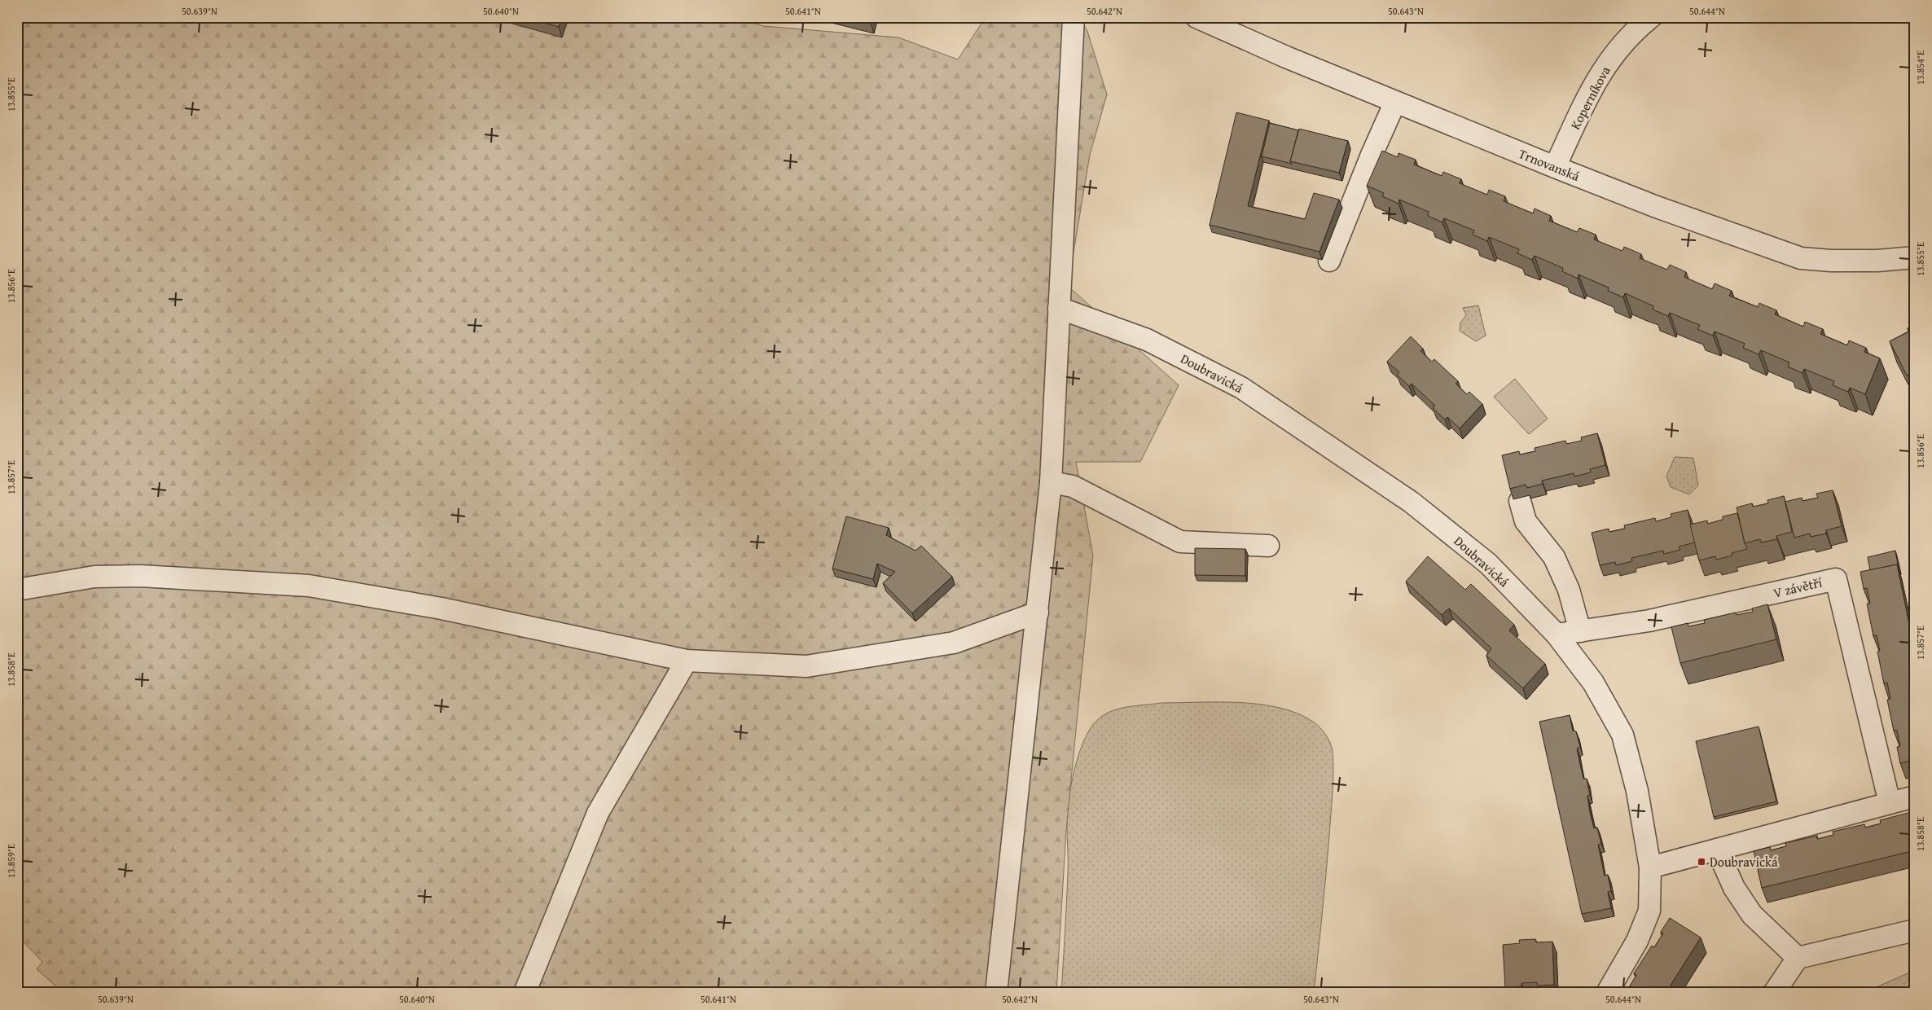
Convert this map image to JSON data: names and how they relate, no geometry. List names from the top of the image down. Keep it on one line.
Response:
{"streets":{"street":["Koperníkova","Trnovanská","Doubravická","V závětří"]},"crossings":[["Koperníkova","Trnovanská"],["Doubravická","V závětří"]],"places":{"transit":["Doubravická"]},"coordinates":["50.639°N","50.640°N","50.641°N","50.642°N","50.643°N","50.644°N","13.854°E","13.855°E","13.856°E","13.857°E","13.858°E","13.859°E"]}
